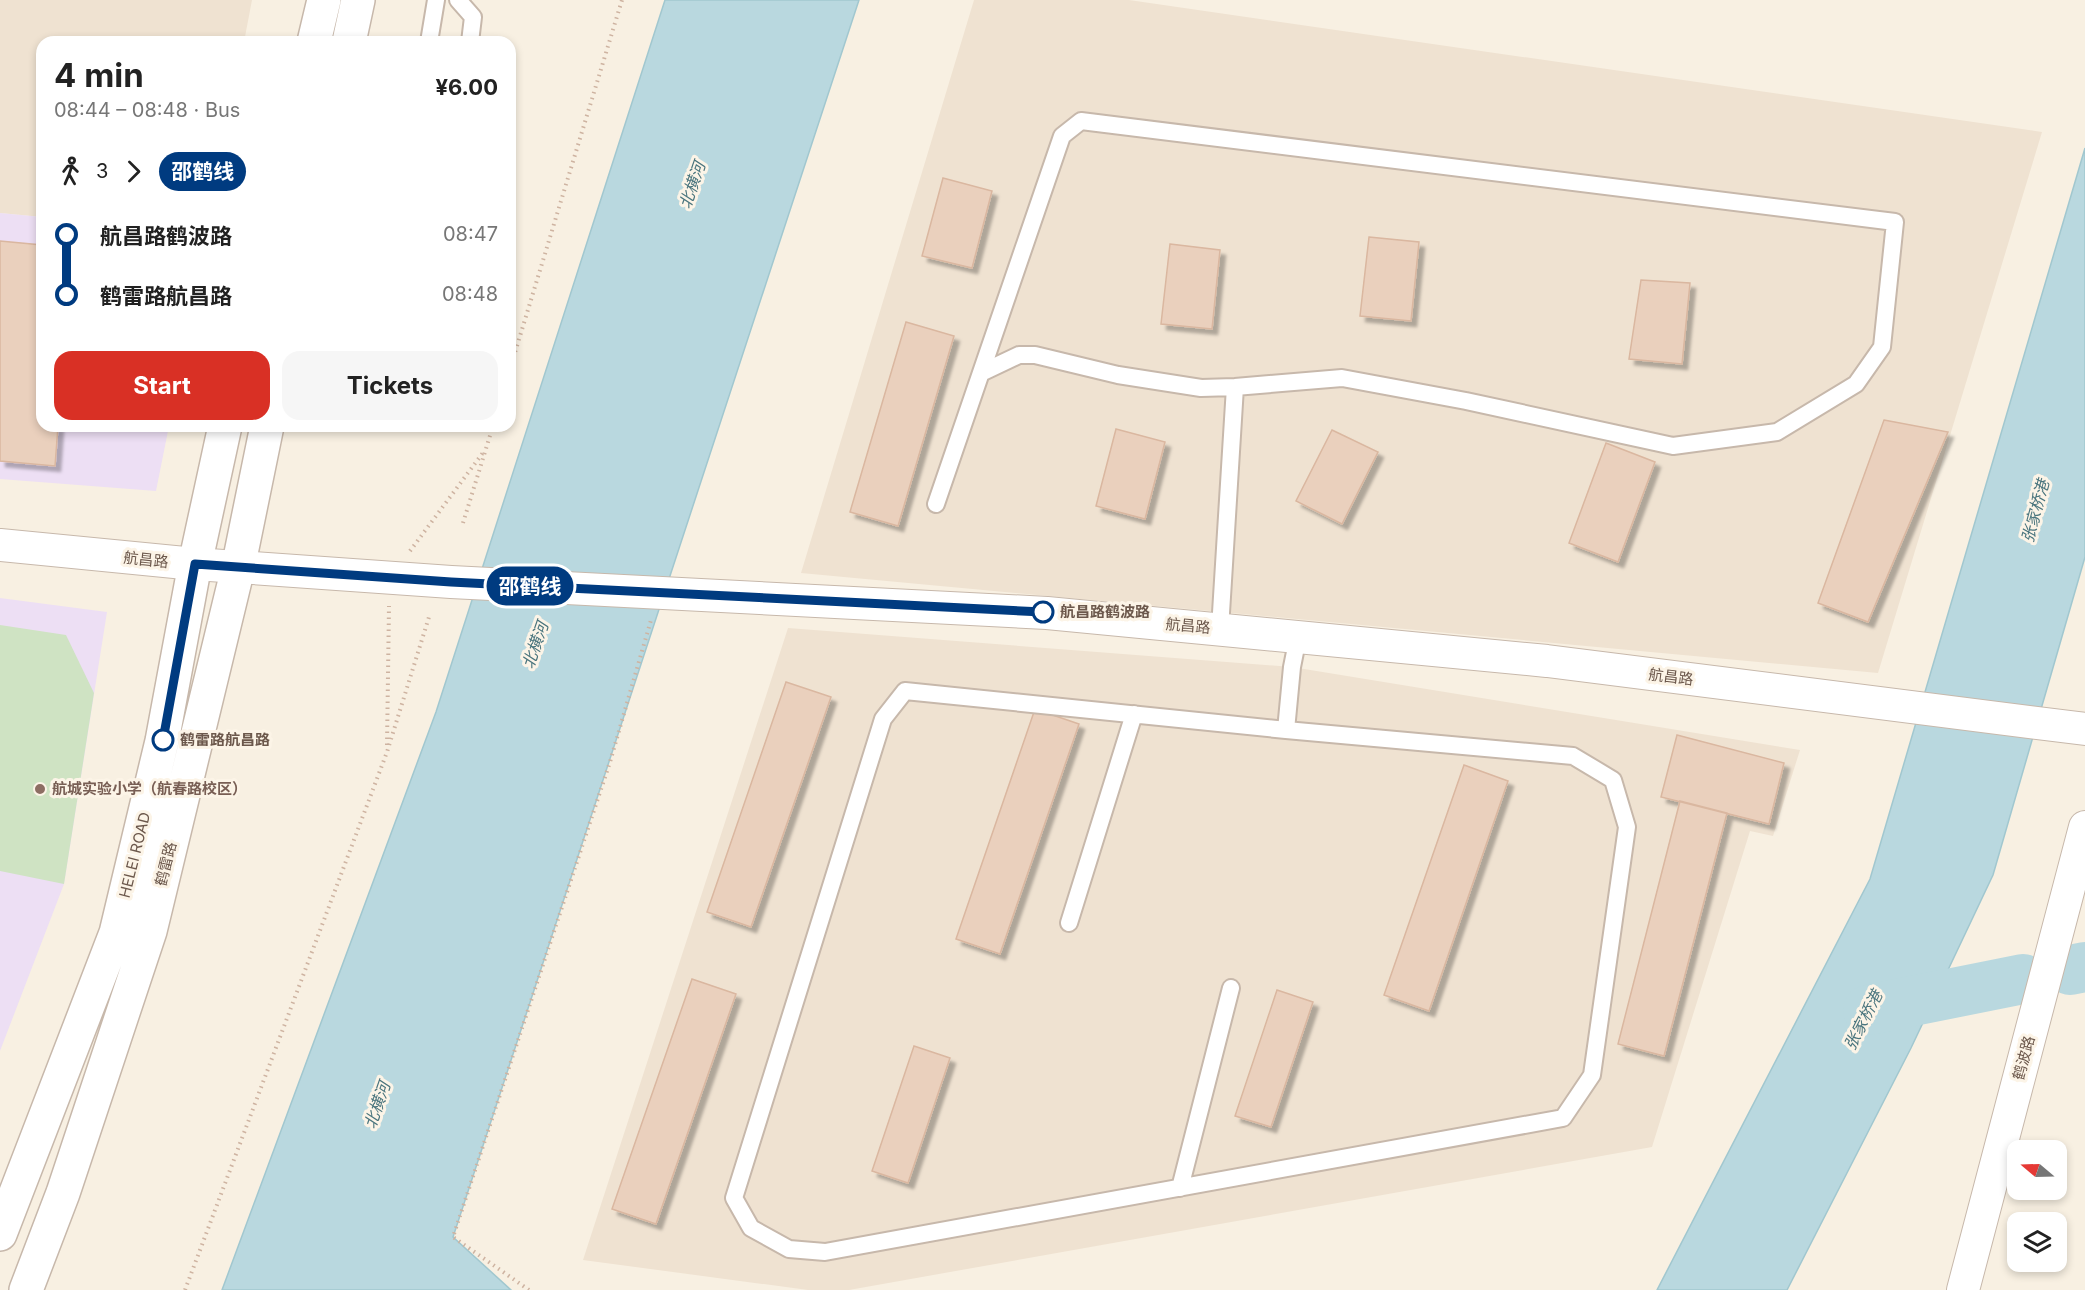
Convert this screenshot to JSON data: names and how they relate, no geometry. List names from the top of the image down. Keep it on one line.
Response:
{"streets":{"street":["航昌路","HELEI ROAD","鹤雷路","鹤波路"]},"crossings":[["航昌路","HELEI ROAD"],["航昌路","鹤雷路"]],"water":["北横河","张家桥港"],"places":["航昌路鹤波路","鹤雷路航昌路","航城实验小学（航春路校区）"],"lines":["bus line 邵鹤线"],"north":"left","page":{"on_map":"邵鹤线","heading":["4 min","08:44 – 08:48 · Bus","¥6.00"],"legs":["3","邵鹤线"],"list":[{"name":"航昌路鹤波路","value":"08:47"},{"name":"鹤雷路航昌路","value":"08:48"}],"buttons":["Start","Tickets"]}}
